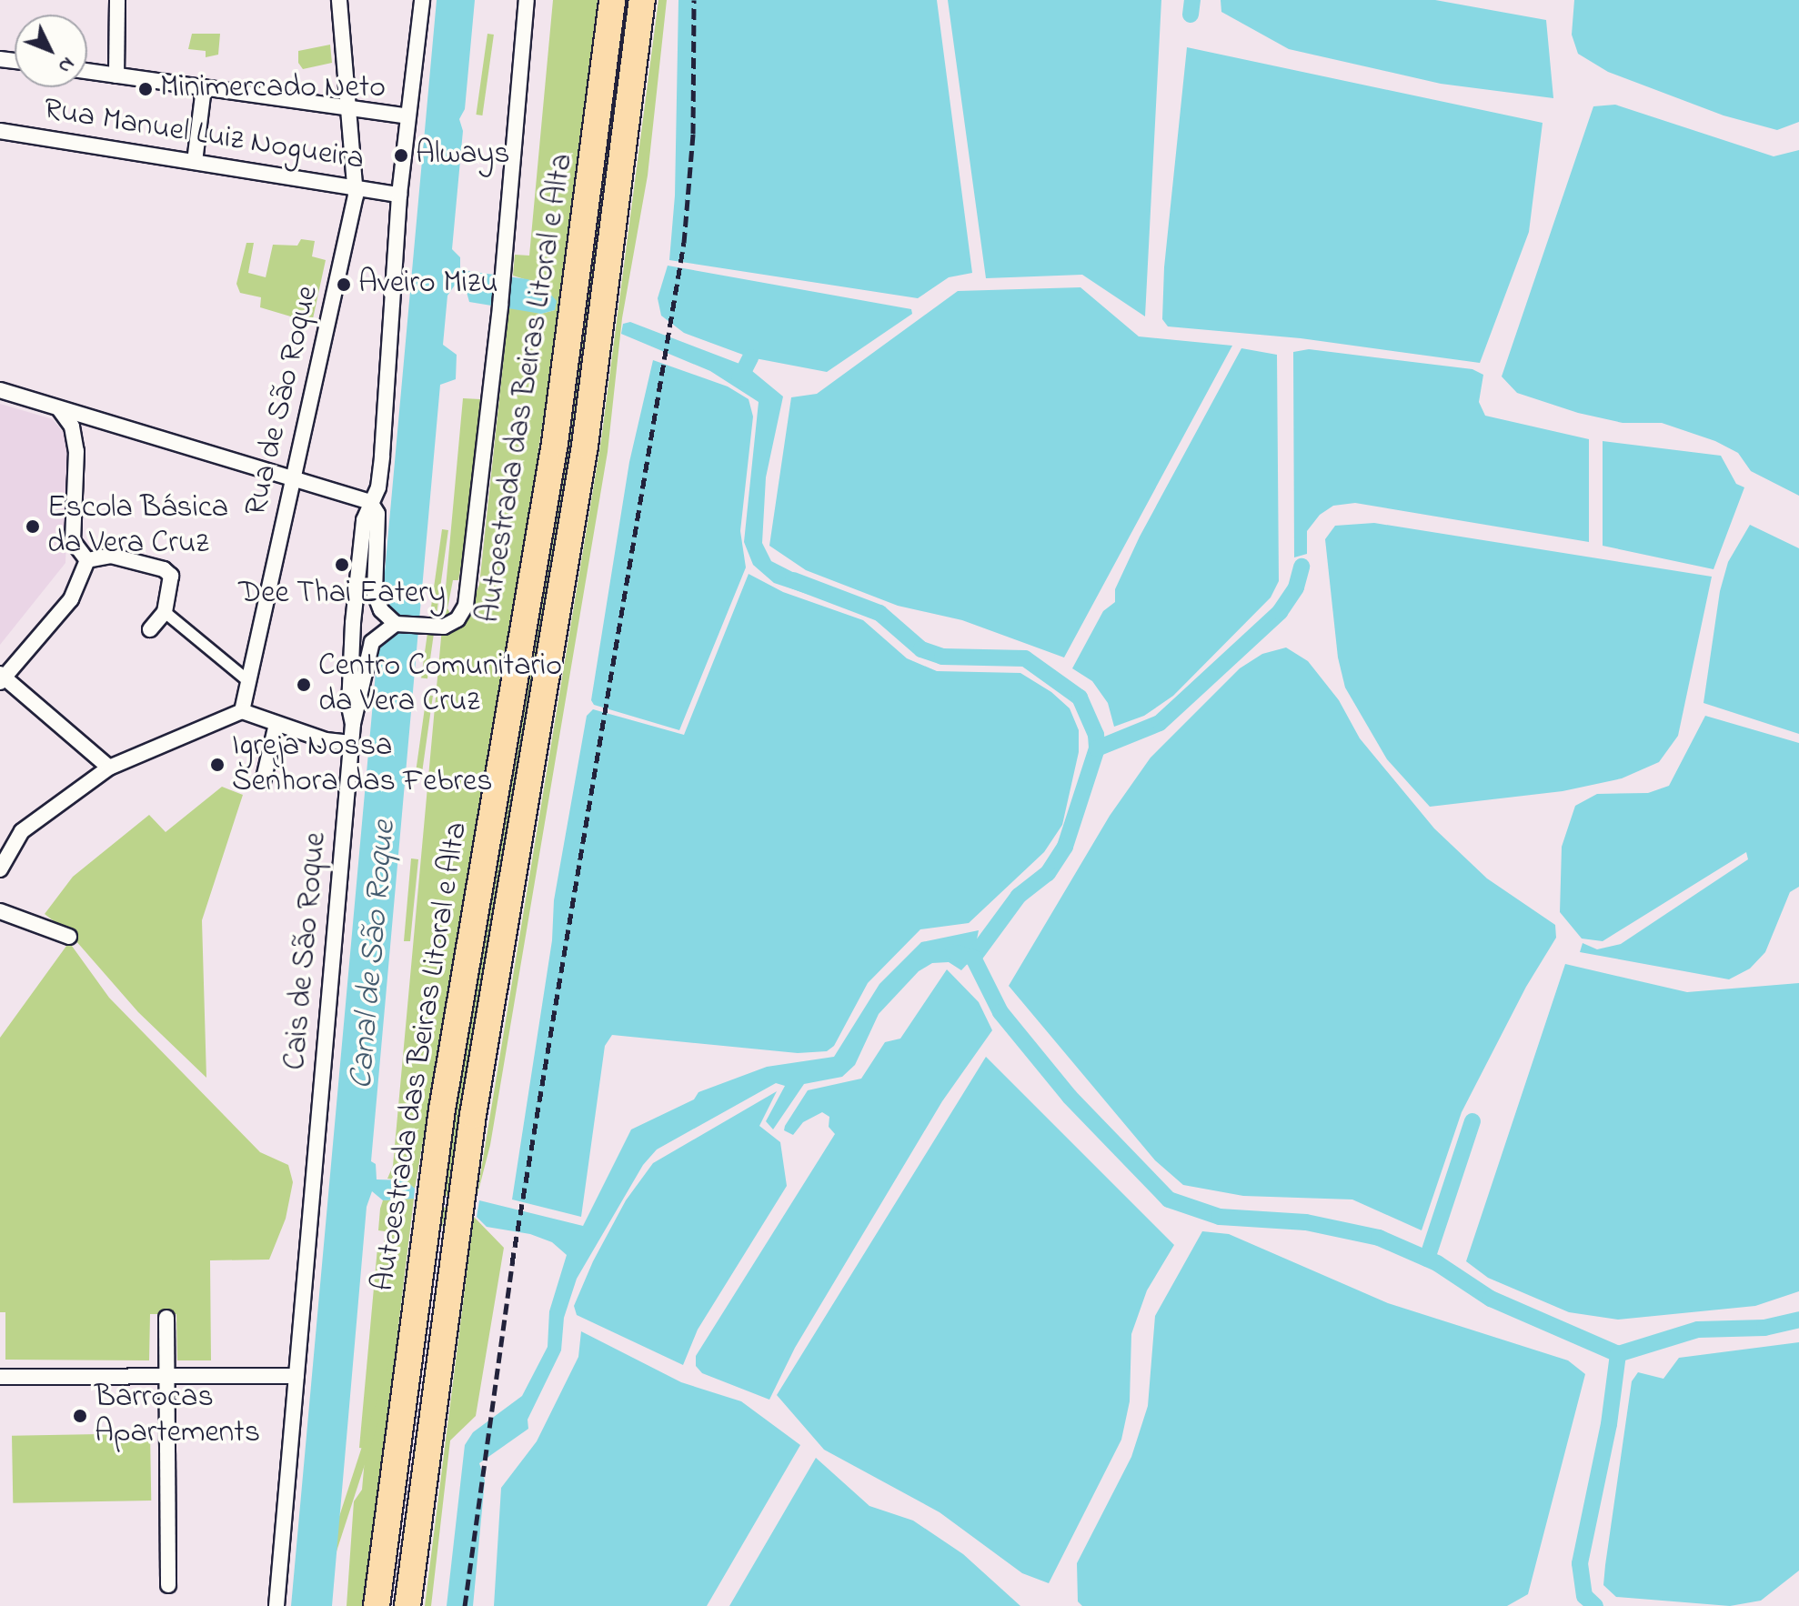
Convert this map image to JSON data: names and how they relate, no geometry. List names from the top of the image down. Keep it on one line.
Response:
{"streets":{"highway":["Autoestrada das Beiras Litoral e Alta"],"street":["Rua Manuel Luiz Nogueira","Rua de São Roque","Cais de São Roque"]},"crossings":[["Rua Manuel Luiz Nogueira","Rua de São Roque"],["Rua Manuel Luiz Nogueira","Cais de São Roque"]],"water":["Canal de São Roque"],"places":["Minimercado Neto","Always","Aveiro Mizu","Escola Básica da Vera Cruz","Dee Thai Eatery","Centro Comunitario da Vera Cruz","Igreja Nossa Senhora das Febres","Barrocas Apartements"],"north":"bottom right"}
